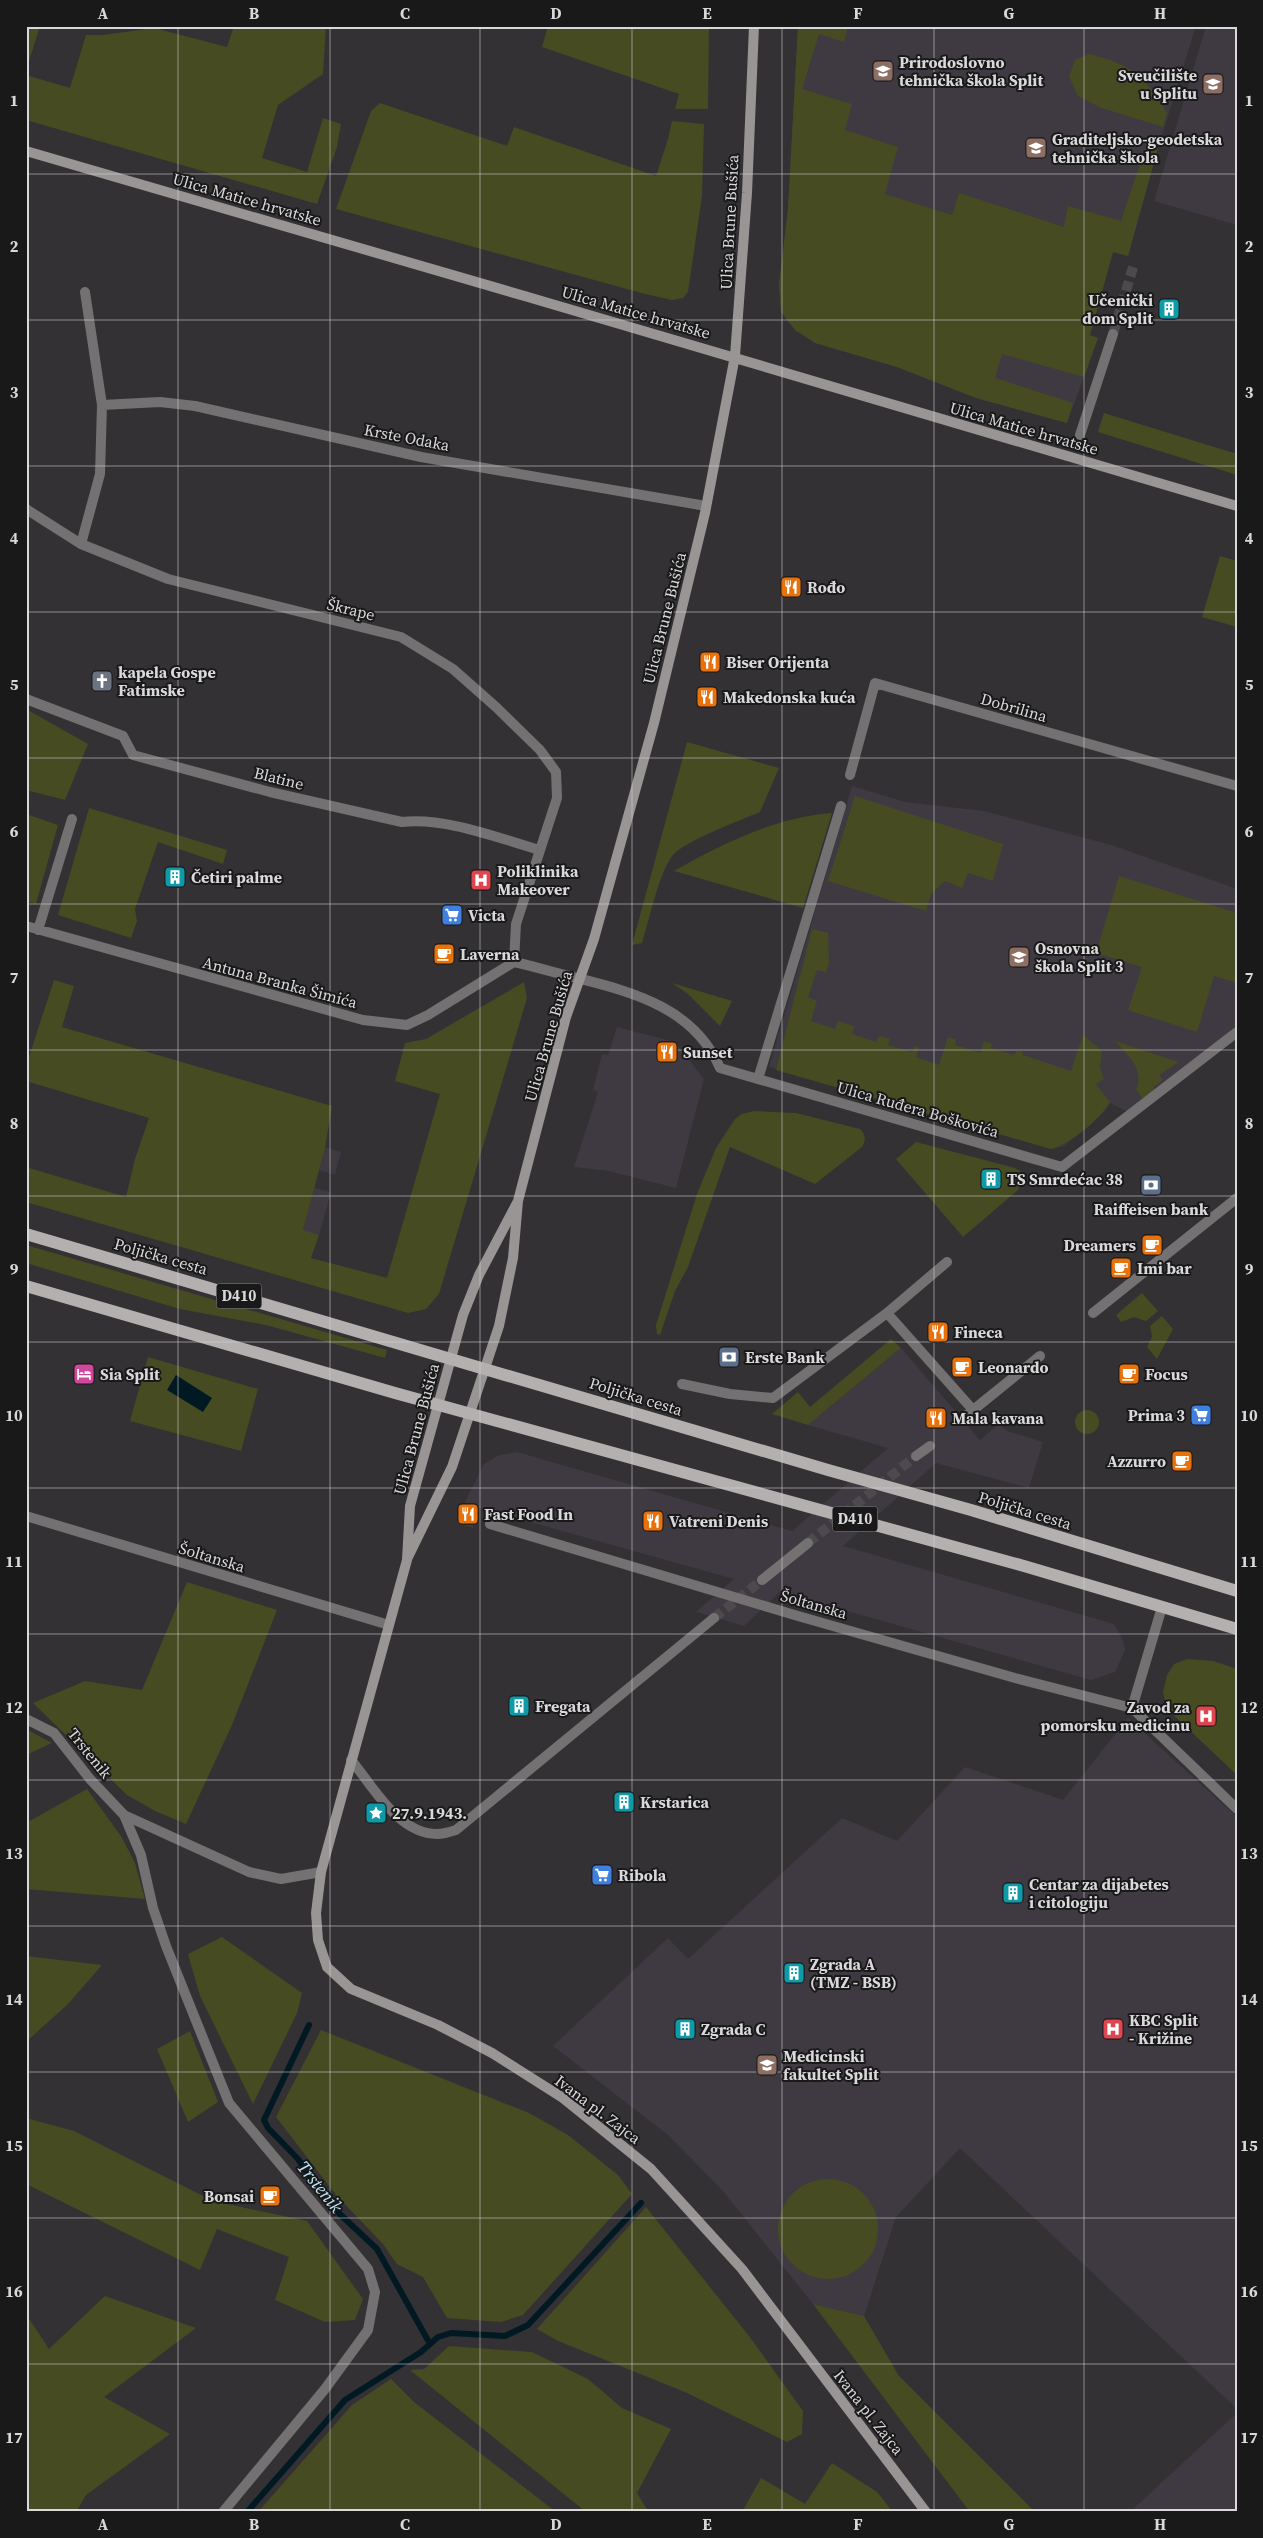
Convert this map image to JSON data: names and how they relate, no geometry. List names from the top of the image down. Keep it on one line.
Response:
{"streets":{"main road":["Poljička cesta","D410"],"street":["Ulica Matice hrvatske","Ulica Brune Bušića","Krste Odaka","Škrape","Dobrilina","Blatine","Antuna Branka Šimića","Ulica Ruđera Boškovića","Šoltanska","Trstenik","Ivana pl. Zajca"]},"crossings":[["Ulica Matice hrvatske","Ulica Brune Bušića"],["Ulica Brune Bušića","Krste Odaka"],["Ulica Brune Bušića","Ulica Ruđera Boškovića"],["Ulica Brune Bušića","Poljička cesta"],["Ulica Brune Bušića","D410"],["Ulica Brune Bušića","Šoltanska"],["Ulica Brune Bušića","Ivana pl. Zajca"],["Škrape","Blatine"],["Trstenik","Ivana pl. Zajca"]],"water":["Trstenik"],"places":{"school or university":["Prirodoslovno tehnička škola Split","Sveučilište u Splitu","Graditeljsko-geodetska tehnička škola","Osnovna škola Split 3","Medicinski fakultet Split"],"building":["Učenički dom Split","Četiri palme","TS Smrdećac 38","Fregata","Krstarica","Centar za dijabetes i citologiju","Zgrada A (TMZ - BSB)","Zgrada C"],"restaurant":["Rođo","Biser Orijenta","Makedonska kuća","Sunset","Fineca","Mala kavana","Fast Food In","Vatreni Denis"],"church":["kapela Gospe Fatimske"],"hospital":["Poliklinika Makeover","Zavod za pomorsku medicinu","KBC Split - Križine"],"supermarket":["Victa","Prima 3","Ribola"],"cafe":["Laverna","Dreamers","Imi bar","Leonardo","Focus","Azzurro","Bonsai"],"bank":["Raiffeisen bank","Erste Bank"],"hotel":["Sia Split"],"place":["27.9.1943."]},"grid":{"columns":["A","B","C","D","E","F","G","H"],"rows":["1","2","3","4","5","6","7","8","9","10","11","12","13","14","15","16","17"]}}
